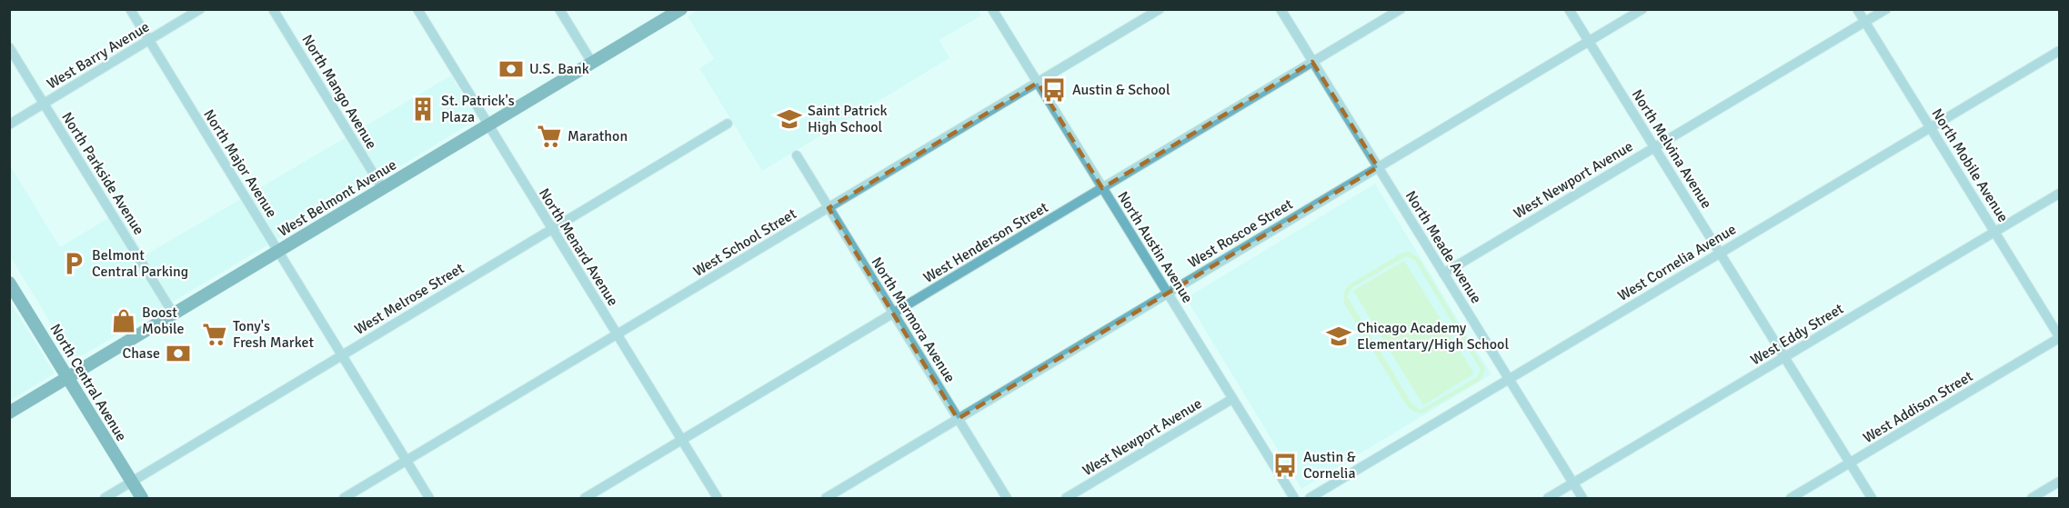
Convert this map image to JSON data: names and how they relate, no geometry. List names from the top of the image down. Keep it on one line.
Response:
{"streets":{"main road":["West Belmont Avenue","North Central Avenue"],"street":["West Barry Avenue","North Mango Avenue","North Melvina Avenue","North Major Avenue","North Mobile Avenue","North Parkside Avenue","West Newport Avenue","West Roscoe Street","West School Street","West Henderson Street","North Menard Avenue","North Austin Avenue","North Meade Avenue","West Cornelia Avenue","West Melrose Street","North Marmora Avenue","West Eddy Street","West Addison Street"]},"crossings":[["West Barry Avenue","North Major Avenue"],["West Barry Avenue","North Parkside Avenue"],["North Mango Avenue","West Belmont Avenue"],["North Melvina Avenue","West Newport Avenue"],["North Melvina Avenue","West Roscoe Street"],["North Melvina Avenue","West Cornelia Avenue"],["North Melvina Avenue","West Eddy Street"],["North Melvina Avenue","West Addison Street"],["North Major Avenue","West Belmont Avenue"],["North Major Avenue","West School Street"],["North Major Avenue","West Melrose Street"],["North Mobile Avenue","West Newport Avenue"],["North Mobile Avenue","West Cornelia Avenue"],["North Mobile Avenue","West Eddy Street"],["North Mobile Avenue","West Addison Street"],["North Parkside Avenue","West Belmont Avenue"],["West Newport Avenue","North Austin Avenue"],["West Newport Avenue","North Meade Avenue"],["West Belmont Avenue","North Menard Avenue"],["West Belmont Avenue","North Central Avenue"],["West Roscoe Street","North Austin Avenue"],["West Roscoe Street","North Meade Avenue"],["West Roscoe Street","North Marmora Avenue"],["West School Street","North Menard Avenue"],["West School Street","North Austin Avenue"],["West School Street","North Marmora Avenue"],["West Henderson Street","North Menard Avenue"],["West Henderson Street","North Austin Avenue"],["West Henderson Street","North Meade Avenue"],["West Henderson Street","North Marmora Avenue"],["North Menard Avenue","West Melrose Street"],["North Meade Avenue","West Cornelia Avenue"],["North Meade Avenue","West Eddy Street"],["West Melrose Street","North Central Avenue"]],"places":{"bank":["U.S. Bank","Chase"],"bus stop":["Austin & School","Austin & Cornelia"],"building":["St. Patrick's Plaza"],"school or university":["Saint Patrick High School","Chicago Academy Elementary/High School"],"supermarket":["Marathon","Tony's Fresh Market"],"parking":["Belmont Central Parking"],"shop":["Boost Mobile"]}}
